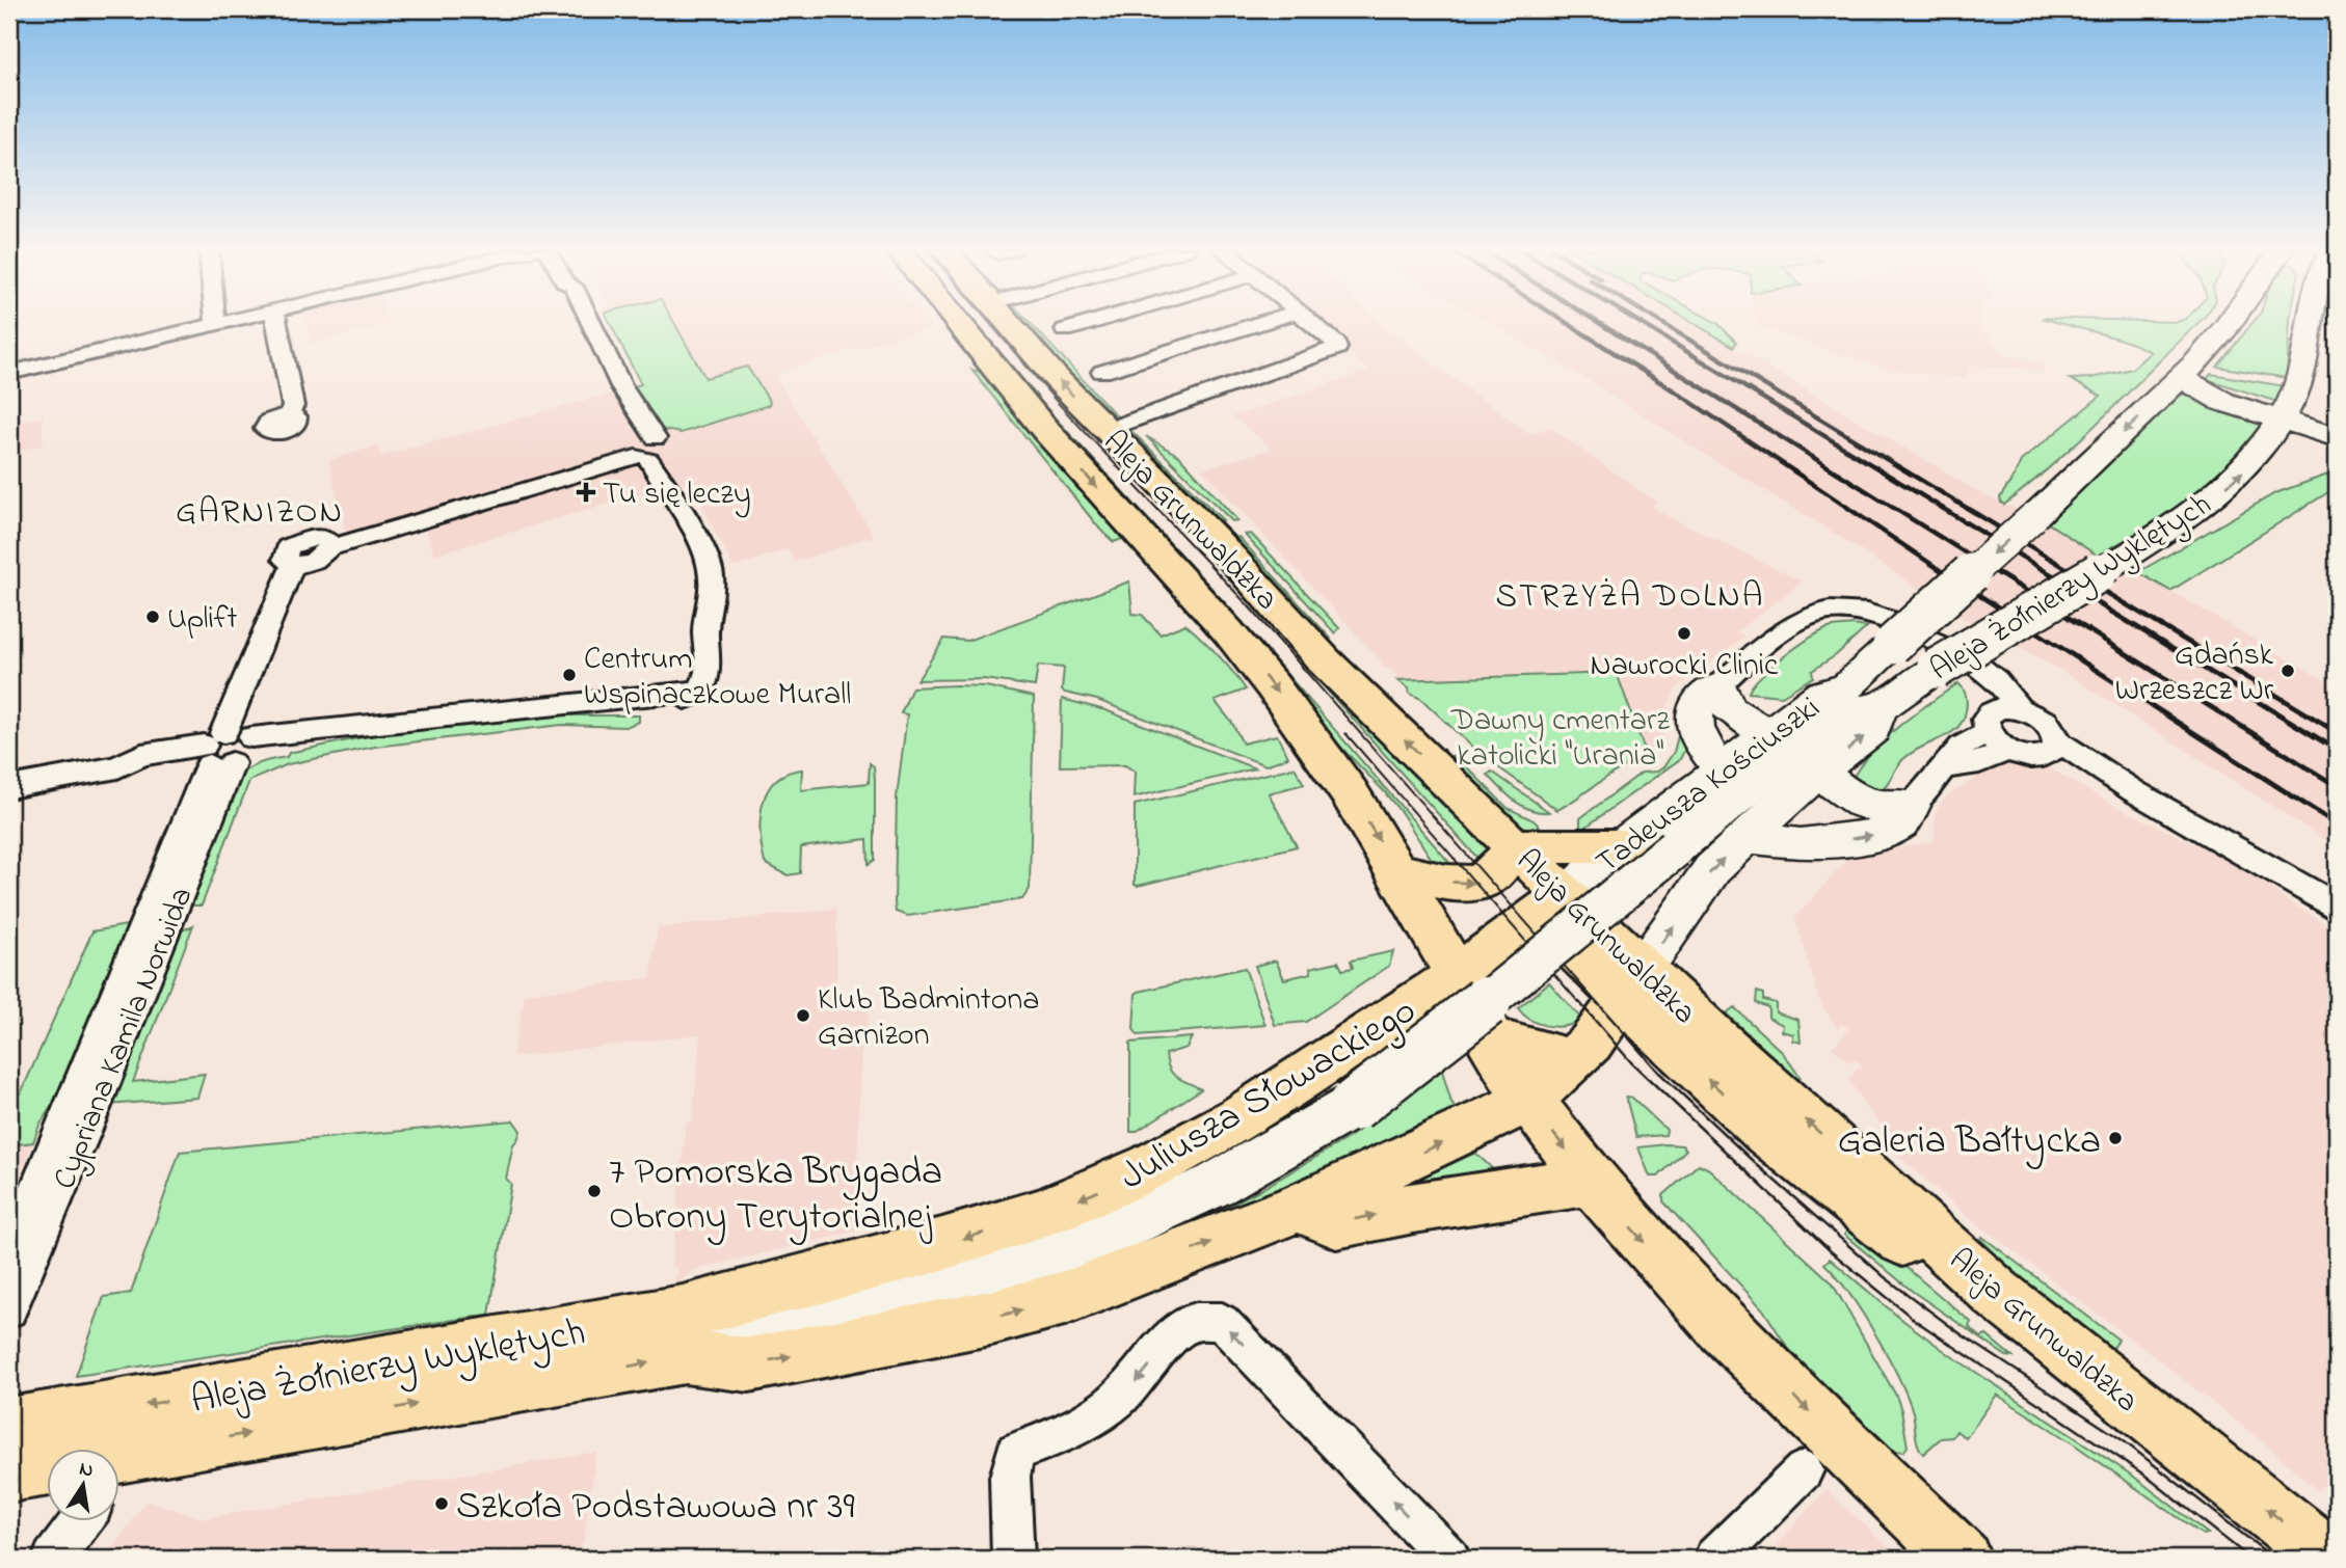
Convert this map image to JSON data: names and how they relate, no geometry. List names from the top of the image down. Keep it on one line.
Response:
{"streets":{"main road":["Aleja Grunwaldzka","Aleja Żołnierzy Wyklętych","Tadeusza Kościuszki","Juliusza Słowackiego"],"street":["Cypriana Kamila Norwida"]},"crossings":[["Aleja Grunwaldzka","Tadeusza Kościuszki"],["Aleja Grunwaldzka","Juliusza Słowackiego"],["Aleja Żołnierzy Wyklętych","Tadeusza Kościuszki"],["Aleja Żołnierzy Wyklętych","Juliusza Słowackiego"],["Tadeusza Kościuszki","Juliusza Słowackiego"]],"districts":["GARNIZON","STRZYŻA DOLNA"],"parks":["Dawny cmentarz katolicki \"Urania\""],"places":{"health":["Tu się leczy"],"other":["Uplift","Nawrocki Clinic","Gdańsk Wrzeszcz Wr","Centrum Wspinaczkowe Murall","Klub Badmintona Garnizon","Galeria Bałtycka","7 Pomorska Brygada Obrony Terytorialnej","Szkoła Podstawowa nr 39"]},"north":"top"}
